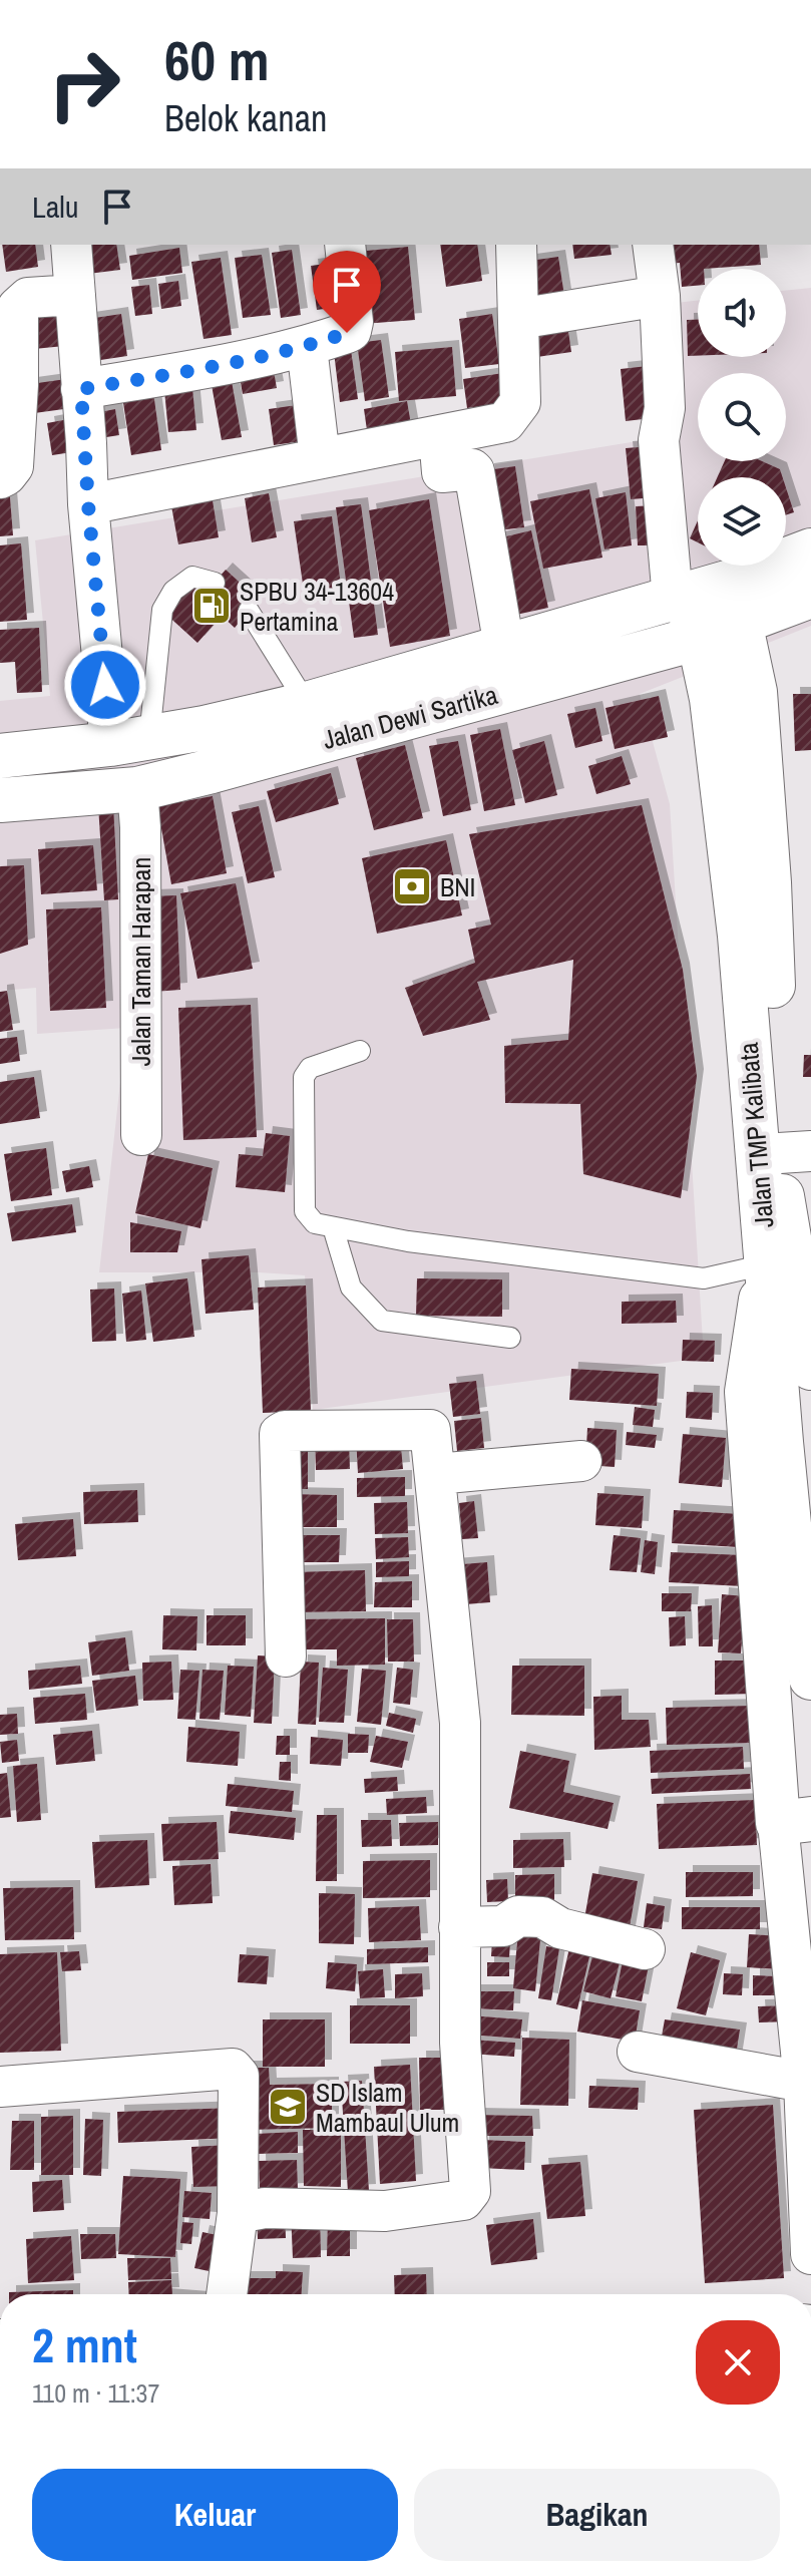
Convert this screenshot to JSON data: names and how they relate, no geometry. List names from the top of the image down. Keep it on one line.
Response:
{"streets":{"main road":["Jalan Dewi Sartika","Jalan TMP Kalibata"],"street":["Jalan Taman Harapan"]},"crossings":[["Jalan Dewi Sartika","Jalan Taman Harapan"],["Jalan Dewi Sartika","Jalan TMP Kalibata"]],"places":{"fuel station":["SPBU 34-13604 Pertamina"],"bank":["BNI"],"school or university":["SD Islam Mambaul Ulum"]},"page":{"turn":["60 m","Belok kanan"],"then":"Lalu","heading":["2 mnt","110 m · 11:37"],"buttons":["Keluar","Bagikan"]}}
